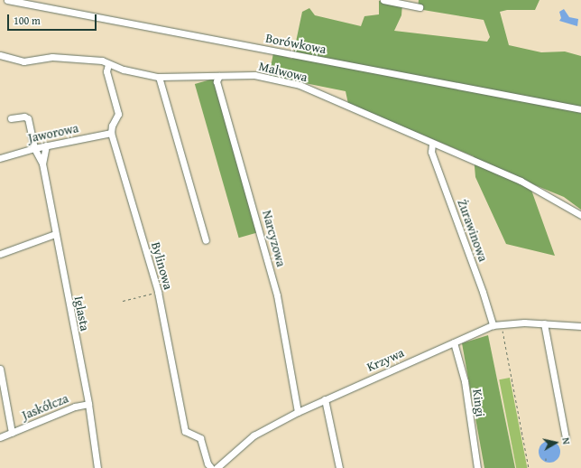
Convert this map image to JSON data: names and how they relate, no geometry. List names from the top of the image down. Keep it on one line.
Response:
{"streets":{"street":["Borówkowa","Malwowa","Jaworowa","Żurawinowa","Narcyzowa","Bylinowa","Iglasta","Krzywa","Kingi","Jaskółcza"]},"crossings":[["Malwowa","Żurawinowa"],["Malwowa","Narcyzowa"],["Jaworowa","Bylinowa"],["Jaworowa","Iglasta"],["Żurawinowa","Krzywa"],["Narcyzowa","Krzywa"],["Iglasta","Jaskółcza"],["Krzywa","Kingi"]],"scale_bar":"100 m","north":"right"}
